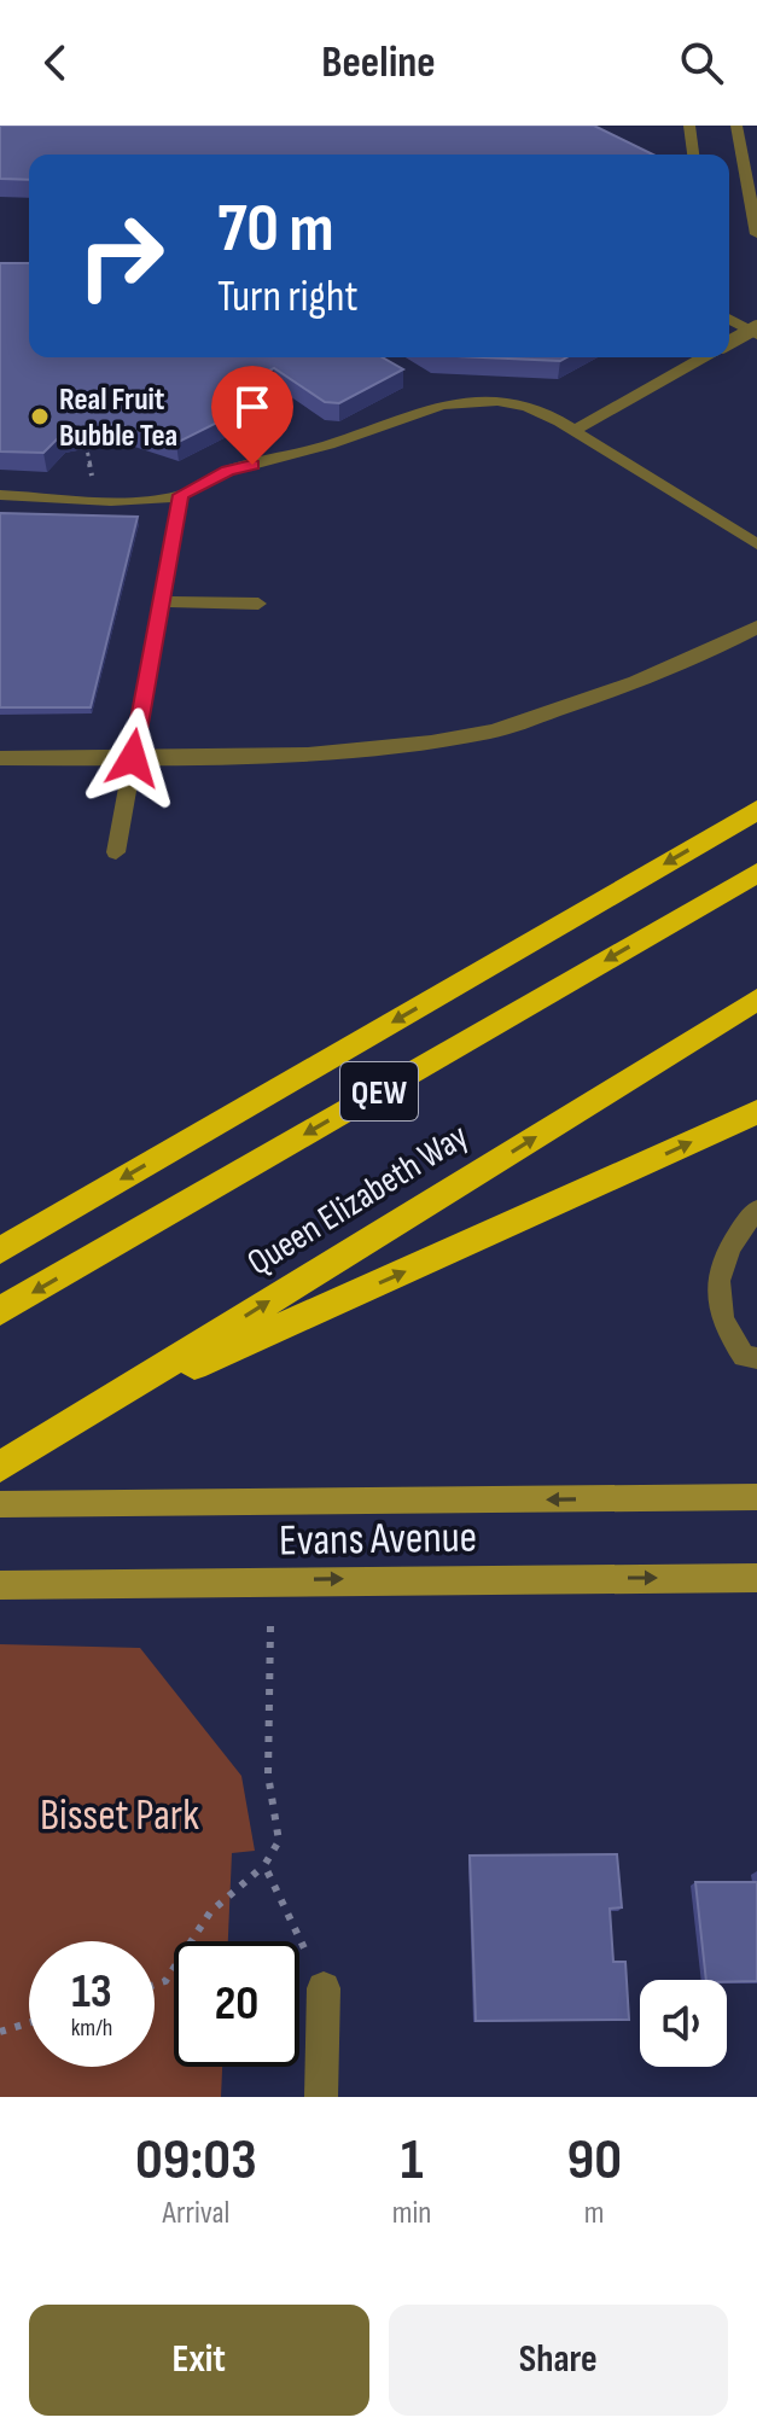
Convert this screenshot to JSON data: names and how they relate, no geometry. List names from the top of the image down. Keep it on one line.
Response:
{"streets":{"highway":["QEW","Queen Elizabeth Way"],"main road":["Evans Avenue"]},"parks":["Bisset Park"],"places":["Real Fruit Bubble Tea"],"page":{"header":"Beeline","turn":["70 m","Turn right"],"speed":"13 km/h","limit":"20","eta":["09:03","Arrival","1","min","90","m"],"buttons":["Exit","Share"]}}
